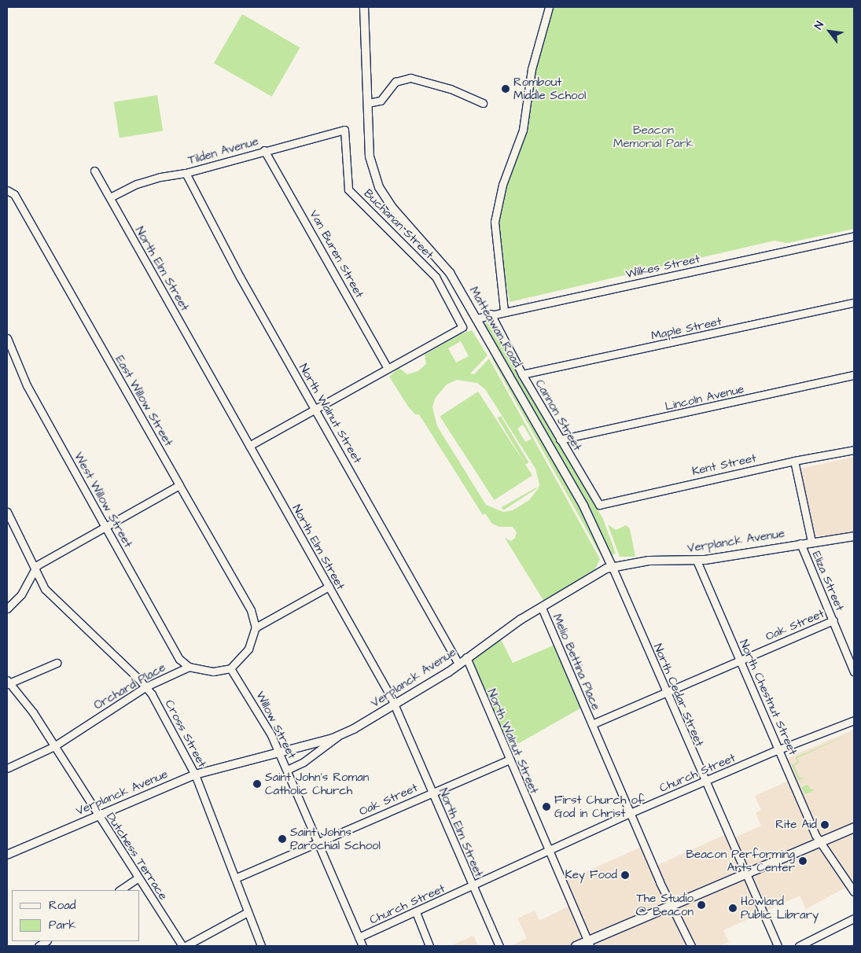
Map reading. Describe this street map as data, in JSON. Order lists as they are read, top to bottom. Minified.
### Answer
{"streets":{"street":["Tilden Avenue","Buchanan Street","Van Buren Street","Wilkes Street","North Elm Street","Matteawan Road","Maple Street","Lincoln Avenue","East Willow Street","North Walnut Street","Cannon Street","Kent Street","West Willow Street","Verplanck Avenue","Eliza Street","Oak Street","Melio Bettina Place","Orchard Place","North Cedar Street","North Chestnut Street","Willow Street","Cross Street","Church Street","Dutchess Terrace"]},"crossings":[["Tilden Avenue","Buchanan Street"],["Tilden Avenue","Van Buren Street"],["Tilden Avenue","North Elm Street"],["Tilden Avenue","North Walnut Street"],["Buchanan Street","Van Buren Street"],["Wilkes Street","Matteawan Road"],["Wilkes Street","Cannon Street"],["North Elm Street","Verplanck Avenue"],["North Elm Street","Oak Street"],["North Elm Street","Church Street"],["Matteawan Road","Verplanck Avenue"],["Matteawan Road","North Cedar Street"],["Maple Street","Cannon Street"],["Lincoln Avenue","Cannon Street"],["North Walnut Street","Verplanck Avenue"],["North Walnut Street","Oak Street"],["North Walnut Street","Church Street"],["Cannon Street","Kent Street"],["Kent Street","Eliza Street"],["West Willow Street","Orchard Place"],["Verplanck Avenue","Eliza Street"],["Verplanck Avenue","Melio Bettina Place"],["Verplanck Avenue","North Cedar Street"],["Verplanck Avenue","North Chestnut Street"],["Verplanck Avenue","Willow Street"],["Verplanck Avenue","Cross Street"],["Verplanck Avenue","Dutchess Terrace"],["Eliza Street","Oak Street"],["Oak Street","Melio Bettina Place"],["Oak Street","North Cedar Street"],["Oak Street","North Chestnut Street"],["Oak Street","Willow Street"],["Oak Street","Cross Street"],["Melio Bettina Place","Church Street"],["Orchard Place","Cross Street"],["Orchard Place","Dutchess Terrace"],["North Cedar Street","Church Street"],["North Chestnut Street","Church Street"],["Willow Street","Church Street"]],"parks":["Beacon Memorial Park"],"places":["Rombout Middle School","Saint John's Roman Catholic Church","First Church of God in Christ","Rite Aid","Saint Johns Parochial School","Beacon Performing Arts Center","Key Food","The Studio @ Beacon","Howland Public Library"],"legend":["Road","Park"],"north":"top left"}
